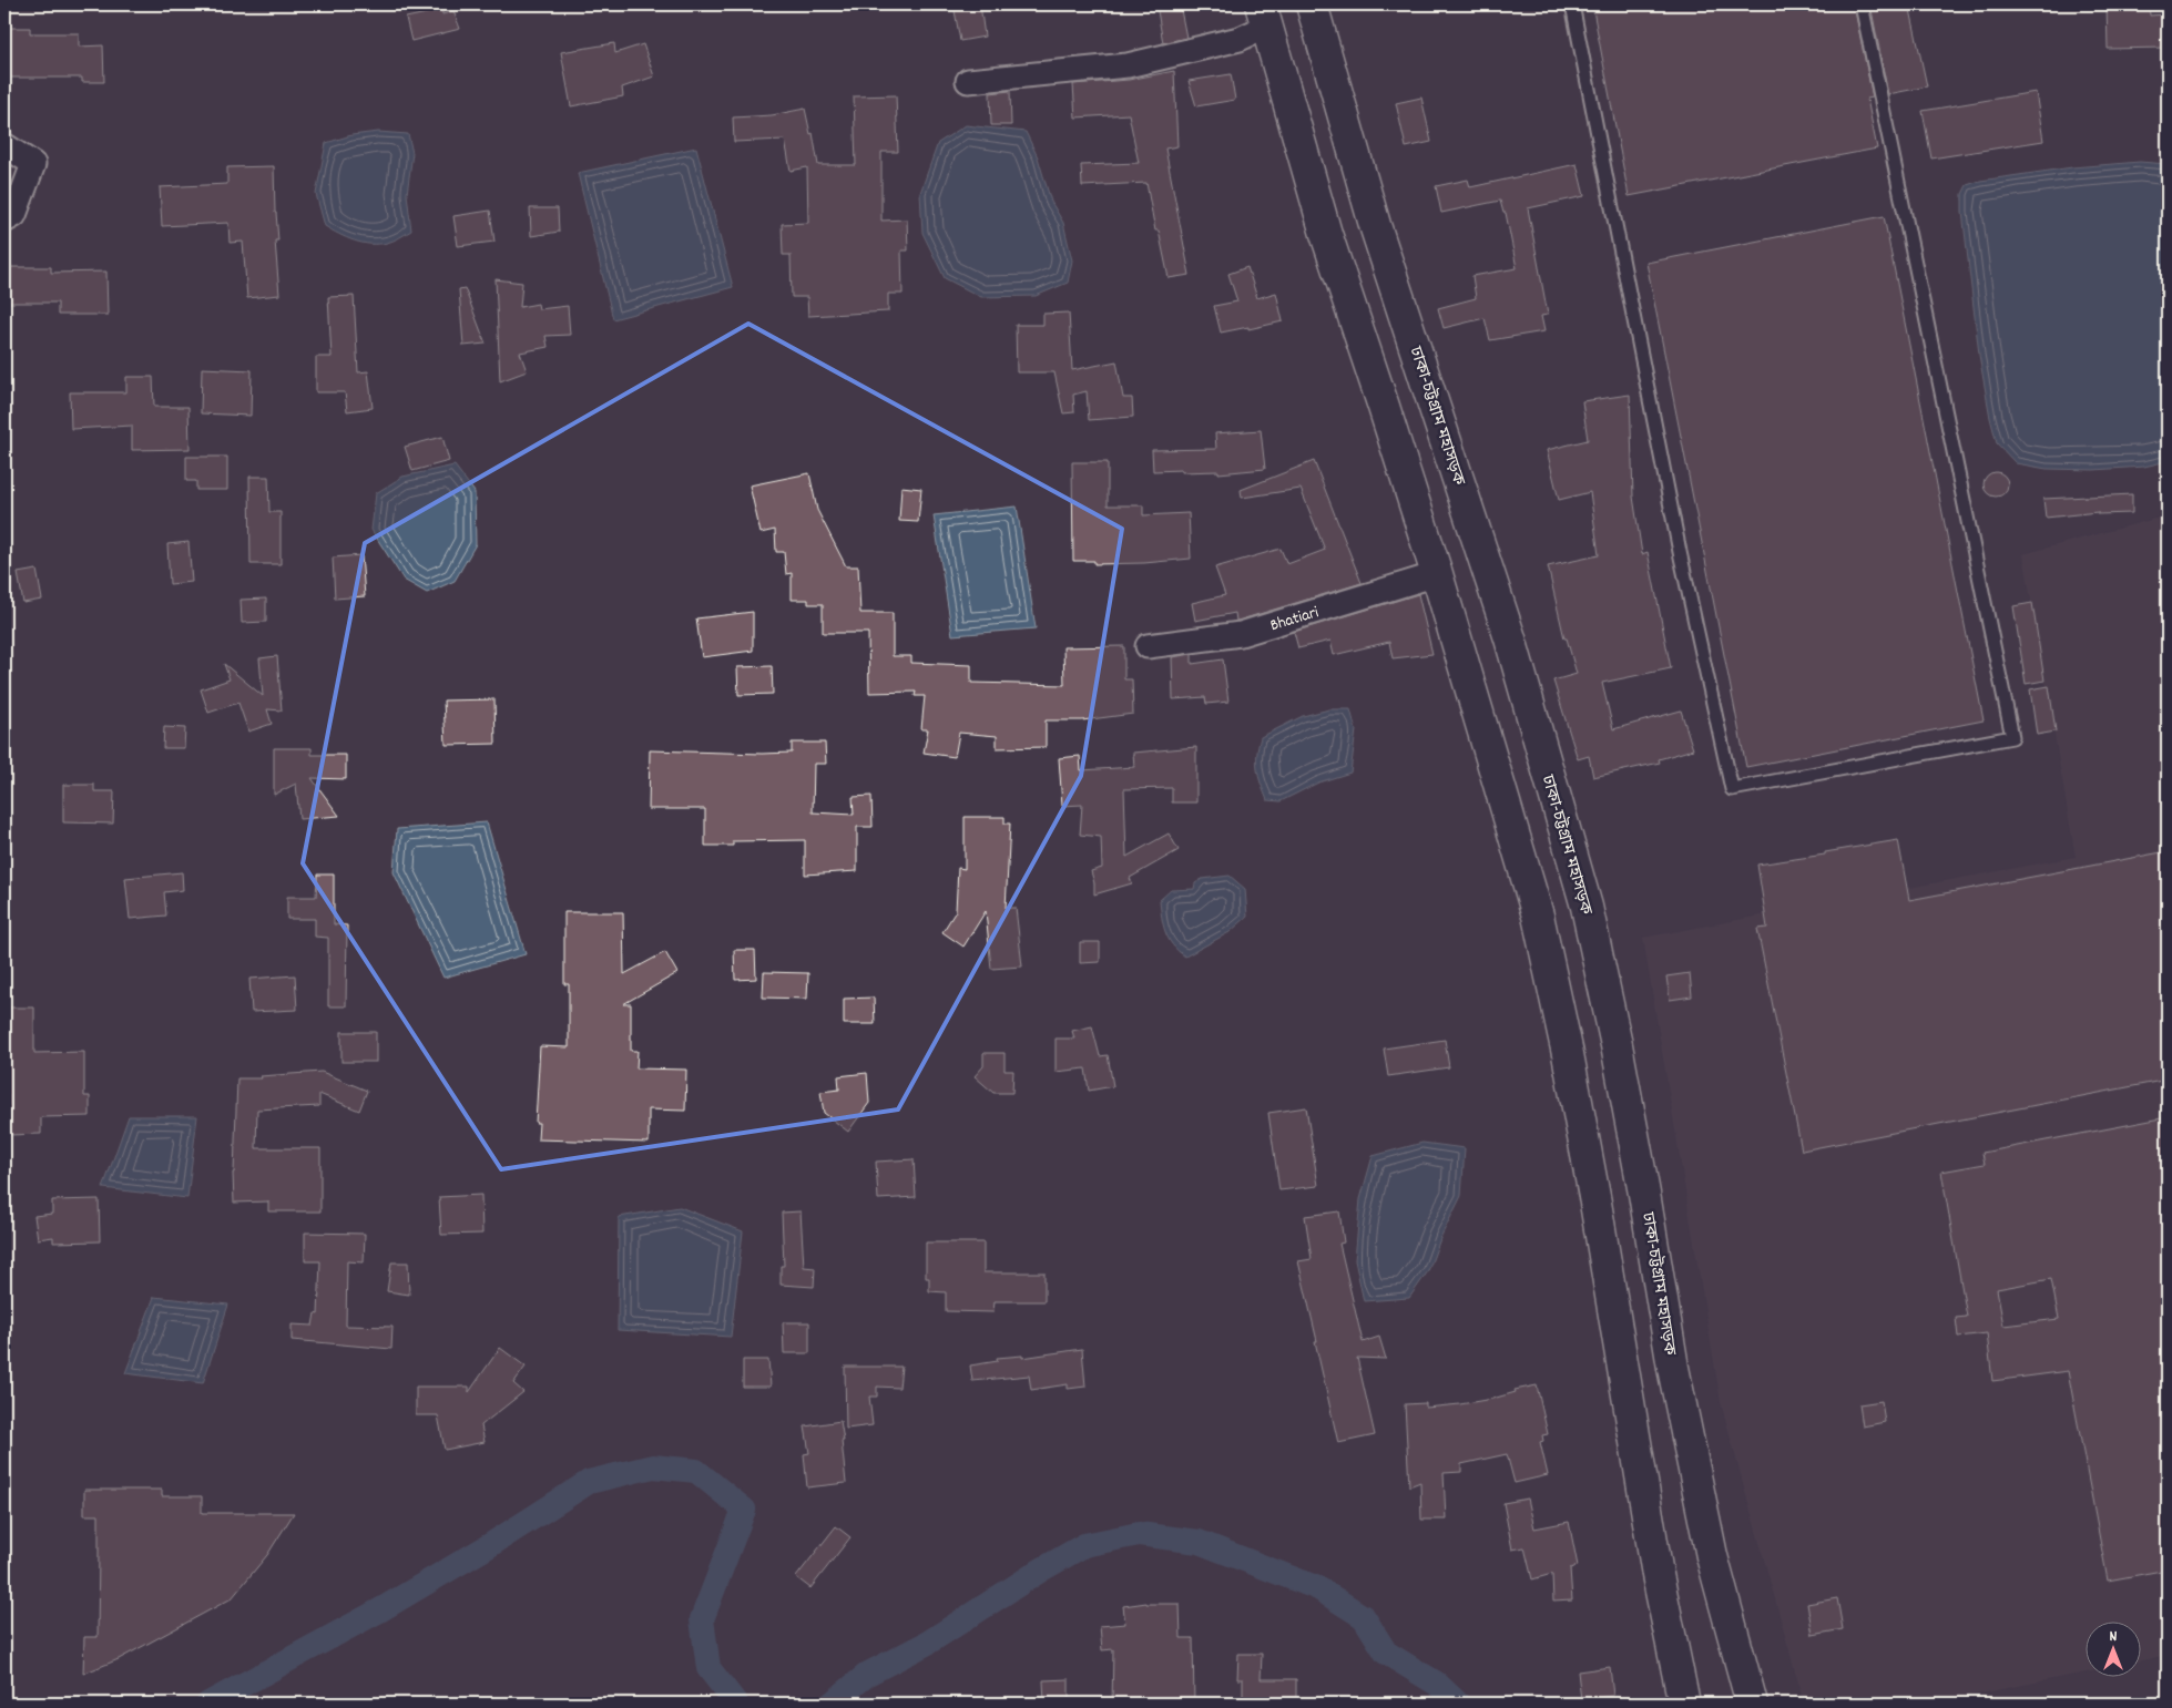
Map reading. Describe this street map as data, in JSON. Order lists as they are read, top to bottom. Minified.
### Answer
{"streets":{"highway":["ঢাকা-চট্টগ্রাম মহাসড়ক"],"street":["Bhatiari"]},"north":"top"}
